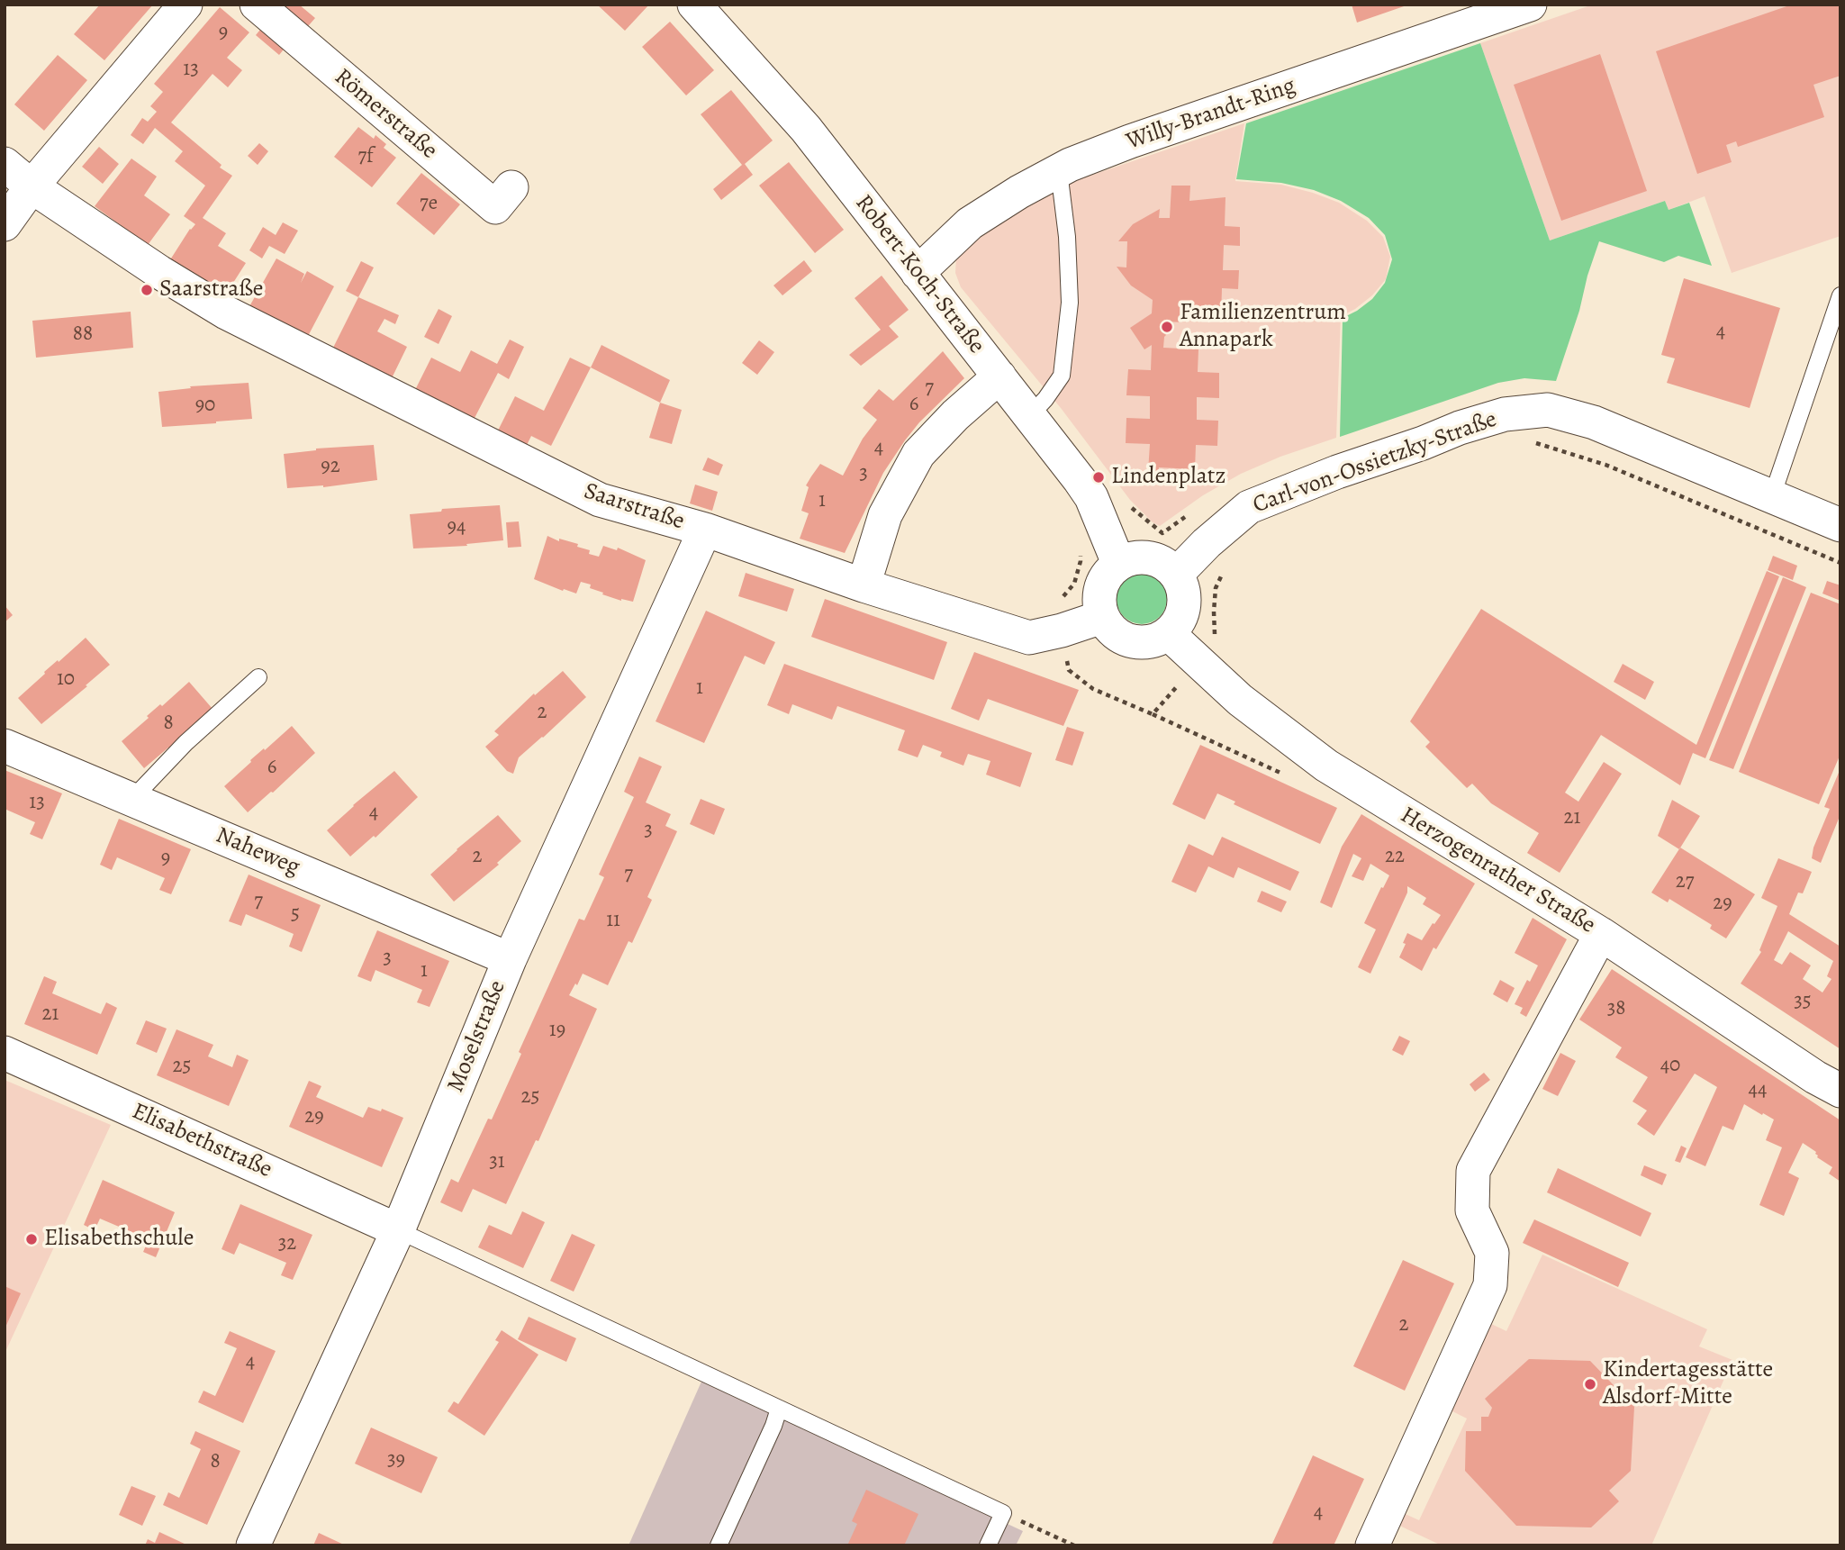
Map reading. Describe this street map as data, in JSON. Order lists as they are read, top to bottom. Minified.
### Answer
{"streets":{"street":["Römerstraße","Willy-Brandt-Ring","Robert-Koch-Straße","Carl-von-Ossietzky-Straße","Saarstraße","Naheweg","Herzogenrather Straße","Moselstraße","Elisabethstraße"]},"crossings":[["Willy-Brandt-Ring","Robert-Koch-Straße"],["Robert-Koch-Straße","Carl-von-Ossietzky-Straße"],["Robert-Koch-Straße","Saarstraße"],["Robert-Koch-Straße","Herzogenrather Straße"],["Carl-von-Ossietzky-Straße","Saarstraße"],["Carl-von-Ossietzky-Straße","Herzogenrather Straße"],["Saarstraße","Herzogenrather Straße"],["Saarstraße","Moselstraße"],["Naheweg","Moselstraße"],["Moselstraße","Elisabethstraße"]],"places":["Saarstraße","Familienzentrum Annapark","Lindenplatz","Elisabethschule","Kindertagesstätte Alsdorf-Mitte"],"house_numbers":["9","13","7f","7e","4","88","7","6","90","4","92","3","1","94","10","1","2","8","6","13","4","21","3","2","22","9","7","27","7","29","5","11","3","1","35","38","21","19","40","25","44","25","29","31","32","2","4","39","8","4"]}
